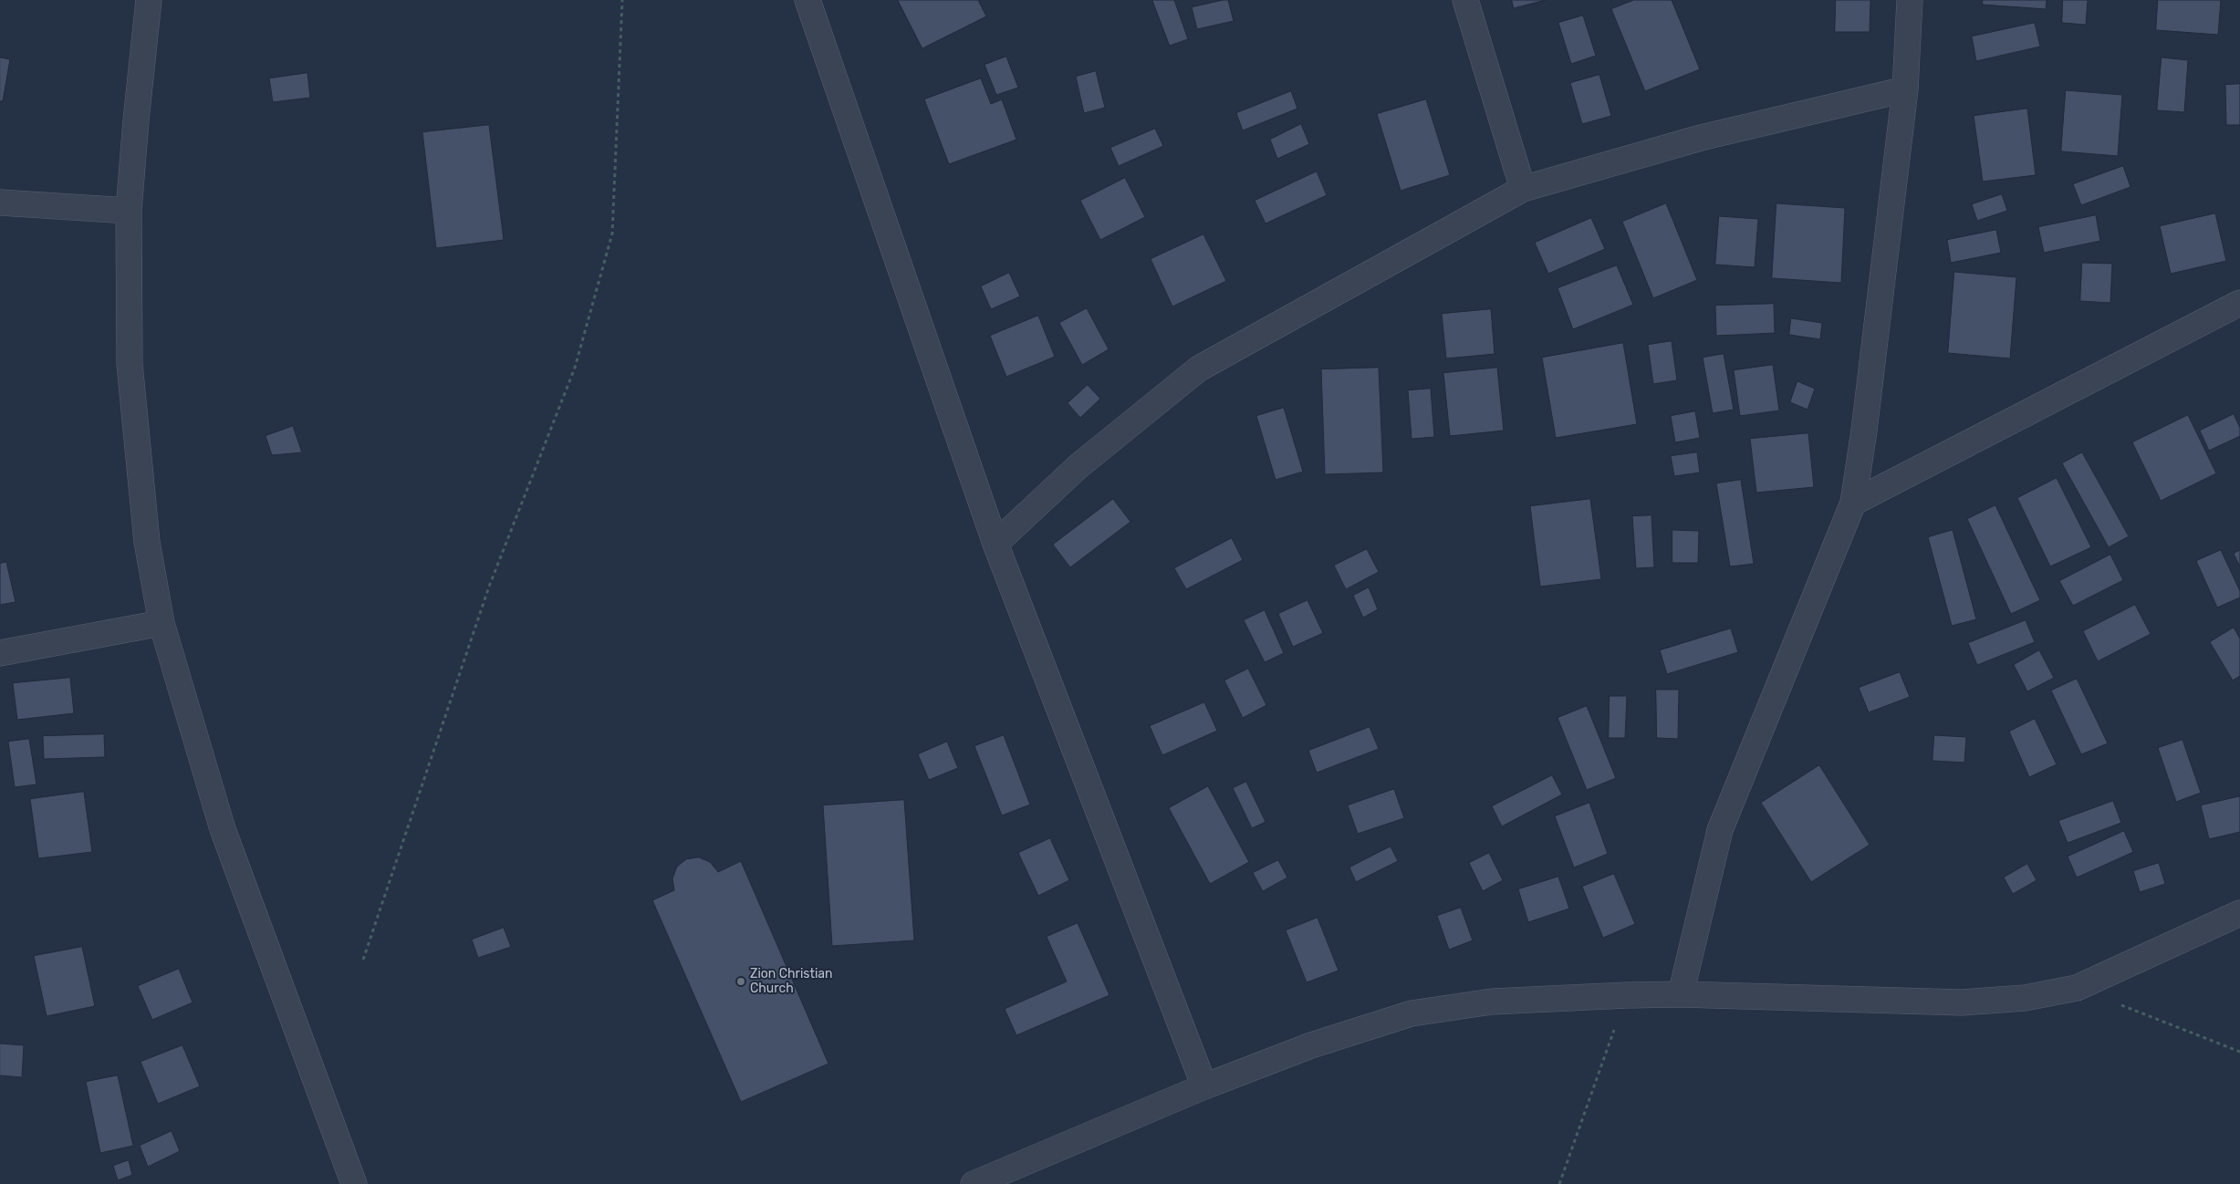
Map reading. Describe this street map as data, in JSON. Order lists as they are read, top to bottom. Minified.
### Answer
{"places":["Zion Christian Church"]}
